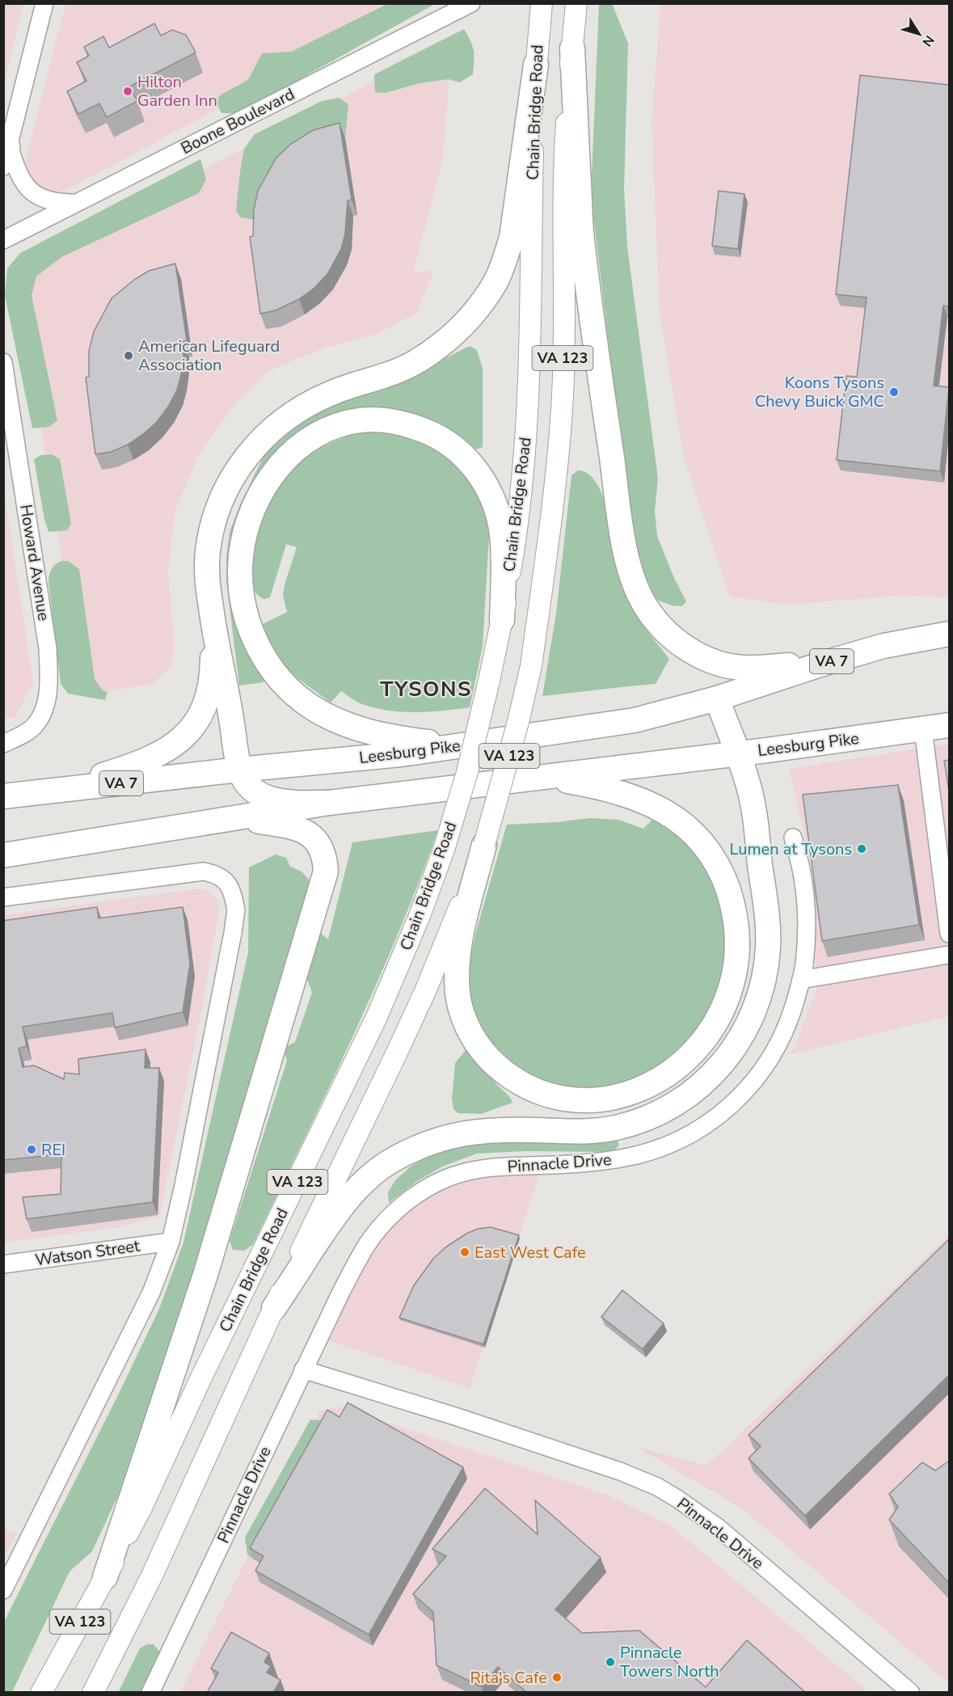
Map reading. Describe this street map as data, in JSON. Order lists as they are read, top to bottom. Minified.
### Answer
{"streets":{"highway":["VA 7","Leesburg Pike"],"main road":["Chain Bridge Road","VA 123"],"street":["Boone Boulevard","Howard Avenue","Pinnacle Drive","Watson Street"]},"districts":["TYSONS"],"places":["Hilton Garden Inn","American Lifeguard Association","Koons Tysons Chevy Buick GMC","Lumen at Tysons","REI","East West Cafe","Pinnacle Towers North","Rita's Cafe"],"north":"bottom right"}
